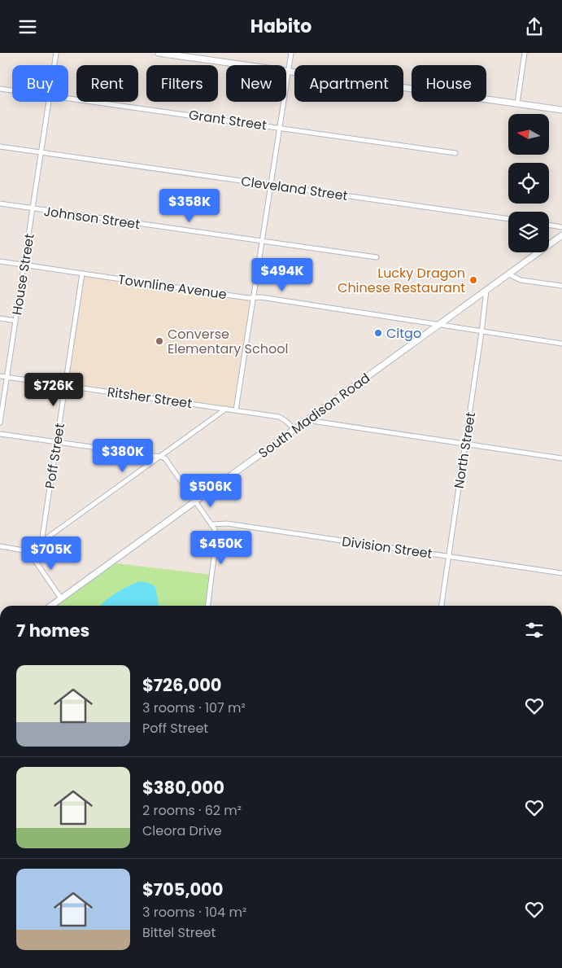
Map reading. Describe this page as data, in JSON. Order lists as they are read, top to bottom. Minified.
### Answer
{"streets":{"main road":["South Madison Road"],"street":["Grant Street","Cleveland Street","Johnson Street","House Street","Townline Avenue","Ritsher Street","North Street","Poff Street","Division Street"]},"crossings":[["Cleveland Street","House Street"],["Johnson Street","House Street"],["House Street","Townline Avenue"],["House Street","Ritsher Street"],["Townline Avenue","South Madison Road"],["Townline Avenue","North Street"],["Townline Avenue","Poff Street"],["Ritsher Street","South Madison Road"],["Ritsher Street","Poff Street"],["South Madison Road","North Street"],["North Street","Division Street"]],"places":["Lucky Dragon Chinese Restaurant","Citgo","Converse Elementary School"],"north":"left","page":{"header":"Habito","chip":["Buy","Rent","Filters","New","Apartment","House"],"price":["$358K","$494K","$726K","$380K","$506K","$450K","$705K"],"heading":"7 homes","list":[{"name":"$726,000","note":"3 rooms · 107 m² · Poff Street"},{"name":"$380,000","note":"2 rooms · 62 m² · Cleora Drive"},{"name":"$705,000","note":"3 rooms · 104 m² · Bittel Street"}]}}
